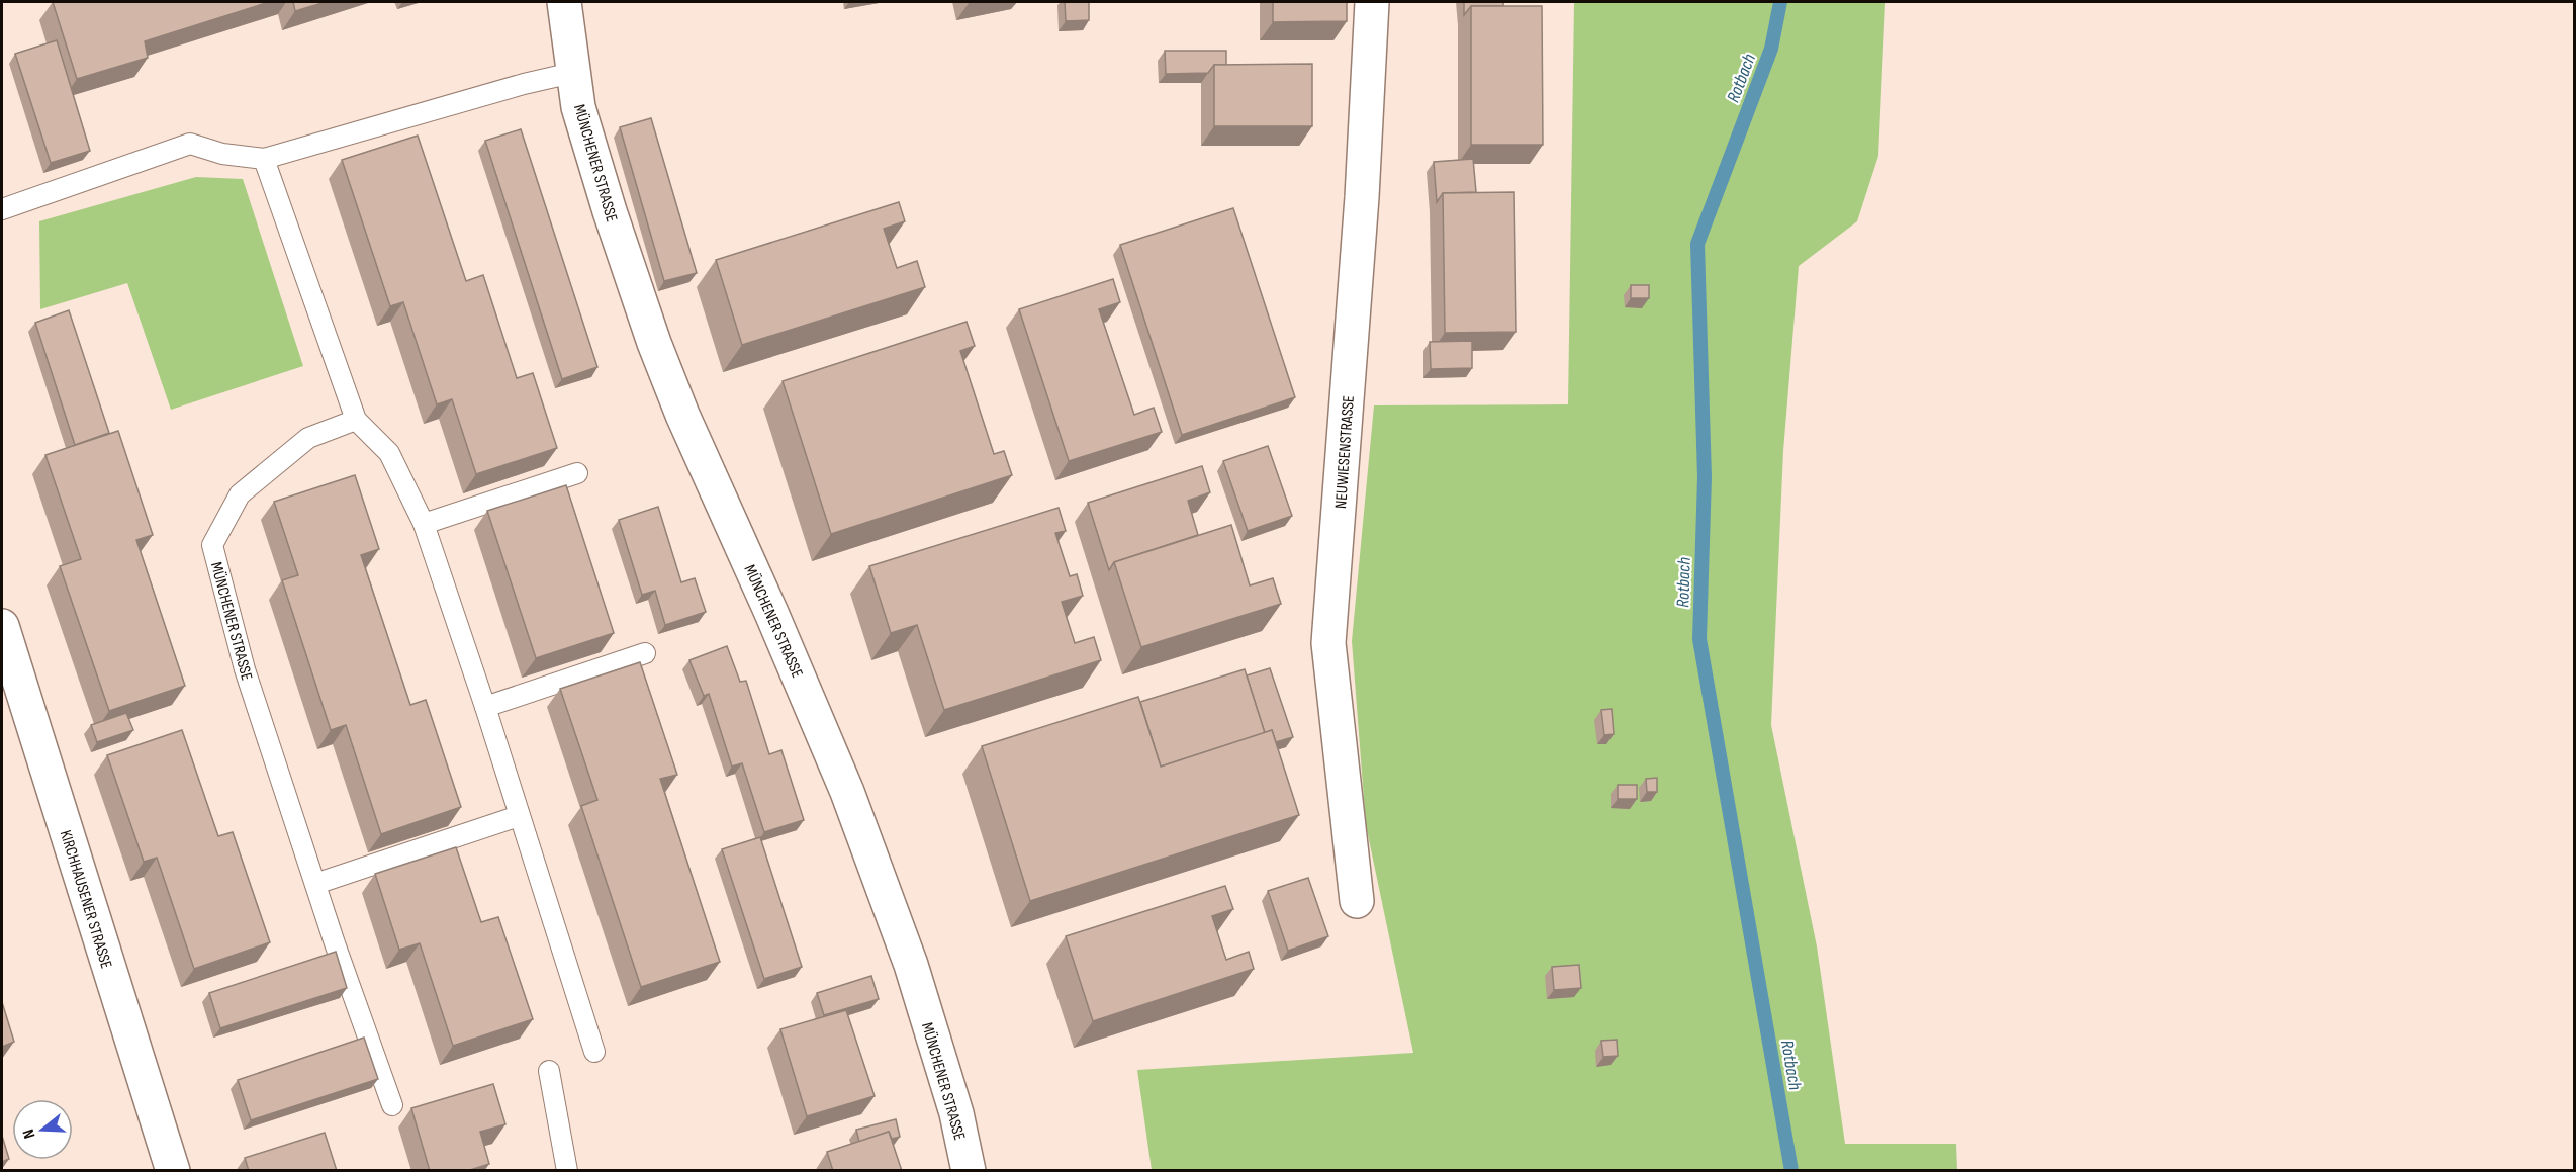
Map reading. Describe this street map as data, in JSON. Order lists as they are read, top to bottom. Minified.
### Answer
{"streets":{"street":["MÜNCHENER STRASSE","NEUWIESENSTRASSE","KIRCHHAUSENER STRASSE"]},"water":["Rotbach"],"north":"left"}
